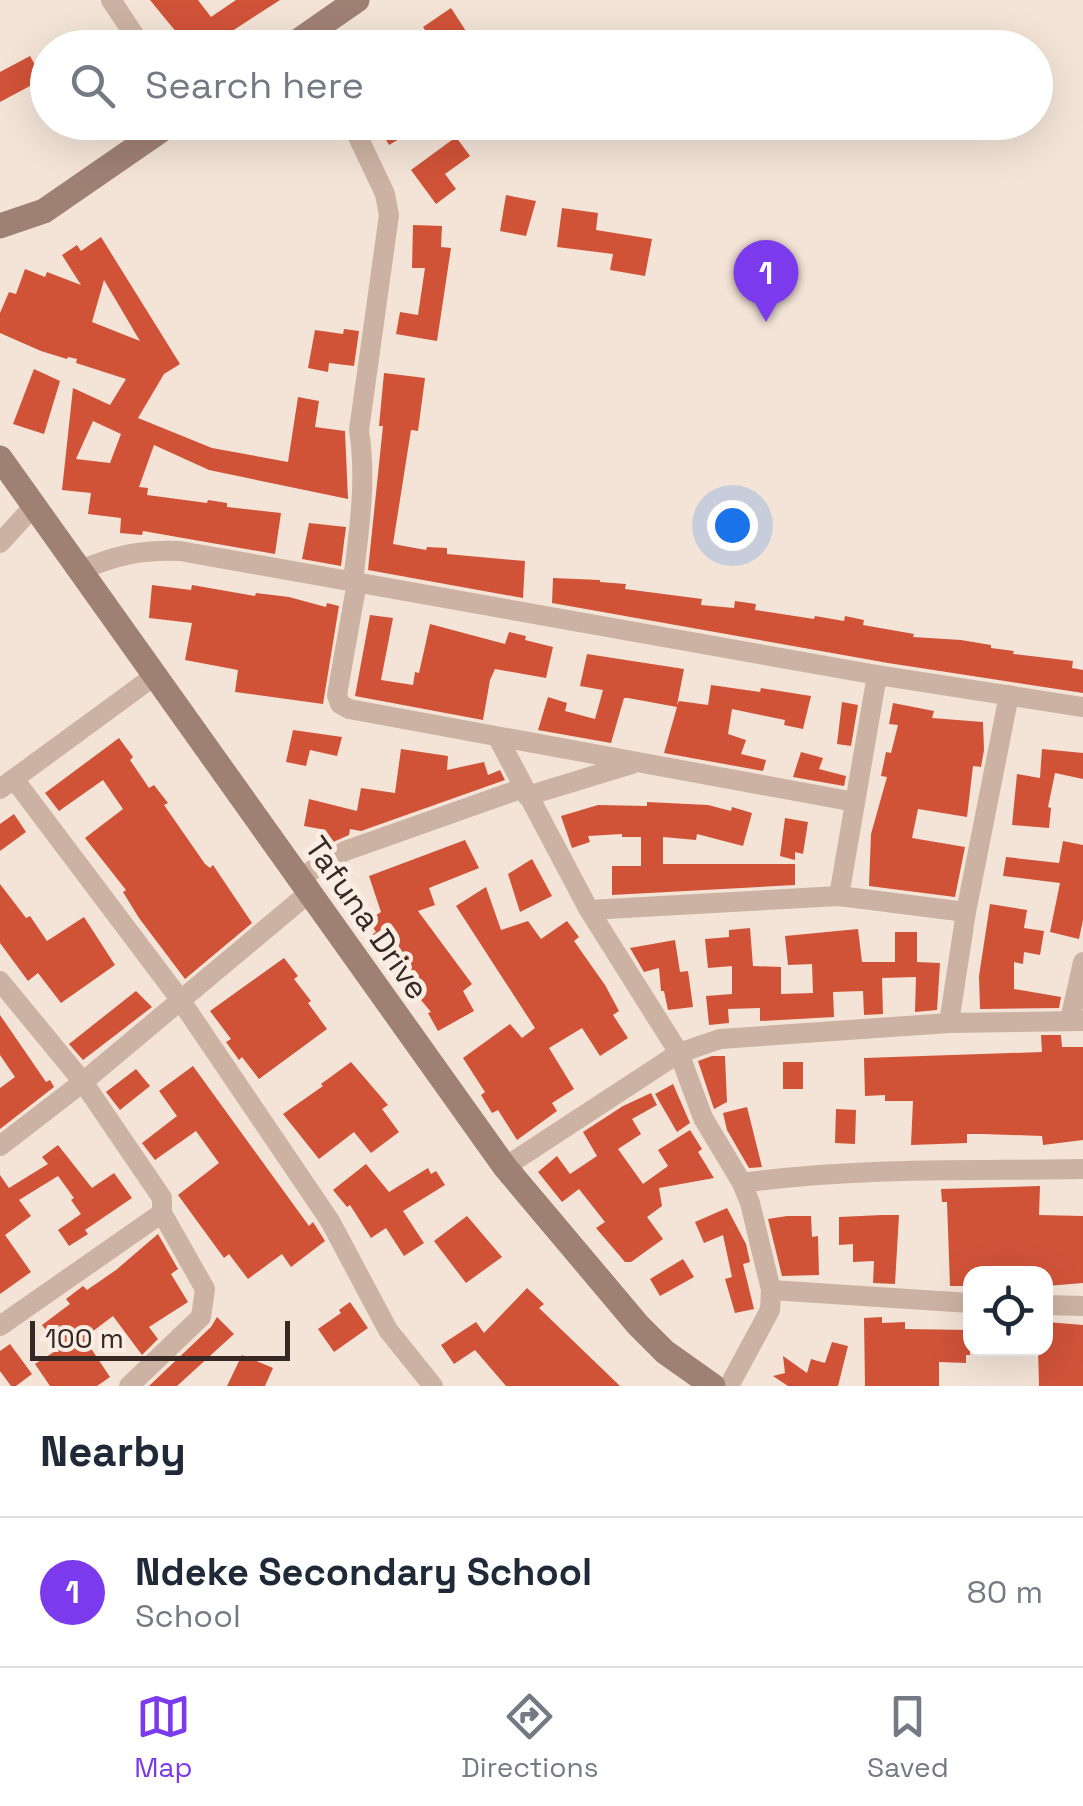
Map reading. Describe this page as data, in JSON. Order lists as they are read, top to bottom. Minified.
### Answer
{"streets":{"main road":["Tafuna Drive"]},"scale_bar":"100 m","page":{"search":"Search here","pins":"1","scale":"100 m","heading":"Nearby","list":[{"mark":"1","name":"Ndeke Secondary School","note":"School","value":"80 m"}],"nav":["Map","Directions","Saved"]}}
